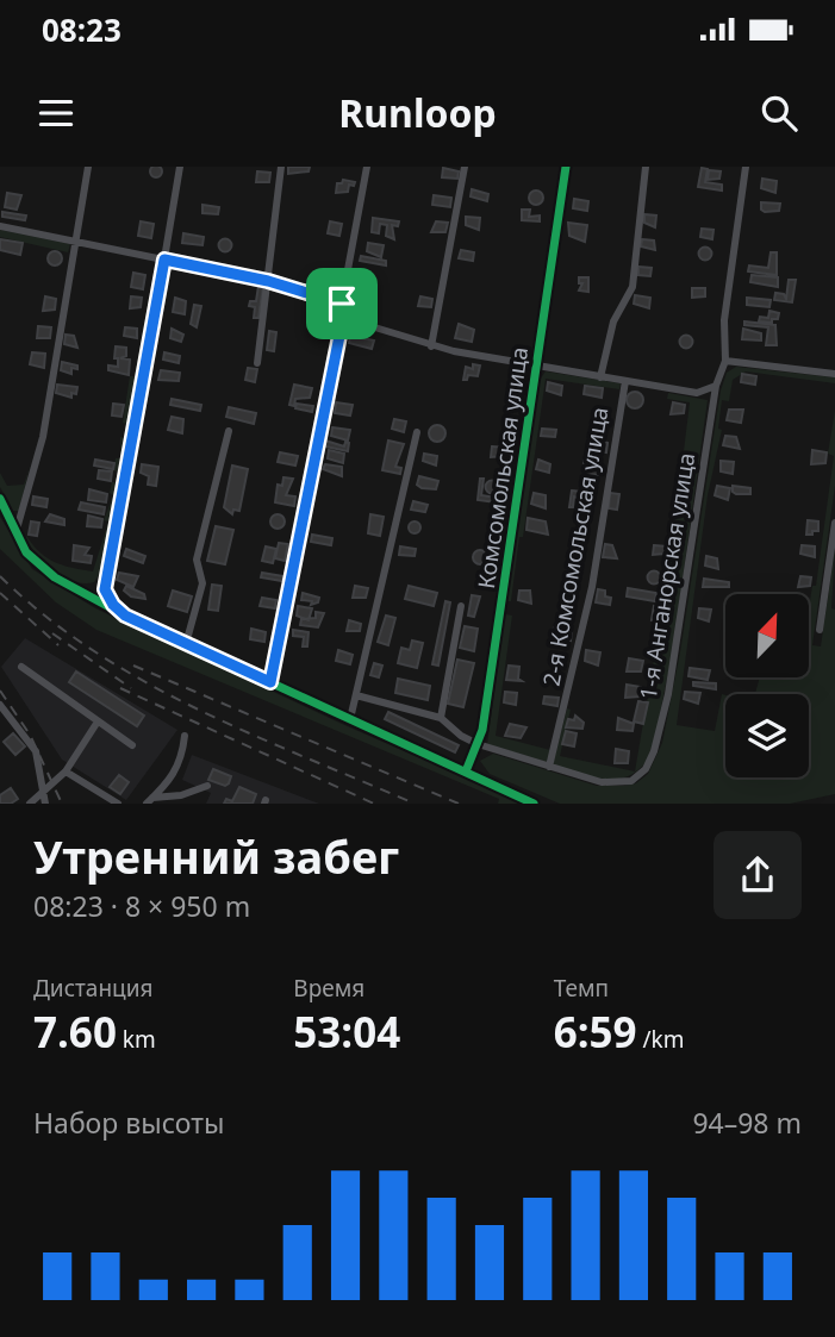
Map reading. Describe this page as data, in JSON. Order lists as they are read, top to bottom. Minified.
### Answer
{"streets":{"street":["Комсомольская улица","2-я Комсомольская улица","1-я Анганорская улица"]},"crossings":[["2-я Комсомольская улица","1-я Анганорская улица"]],"north":"top right","page":{"status":"08:23","header":"Runloop","heading":["Утренний забег","08:23 · 8 × 950 m"],"stats":[["Дистанция","7.60 km"],["Время","53:04"],["Темп","6:59 /km"]],"chart":["Набор высоты","94–98 m"]}}
